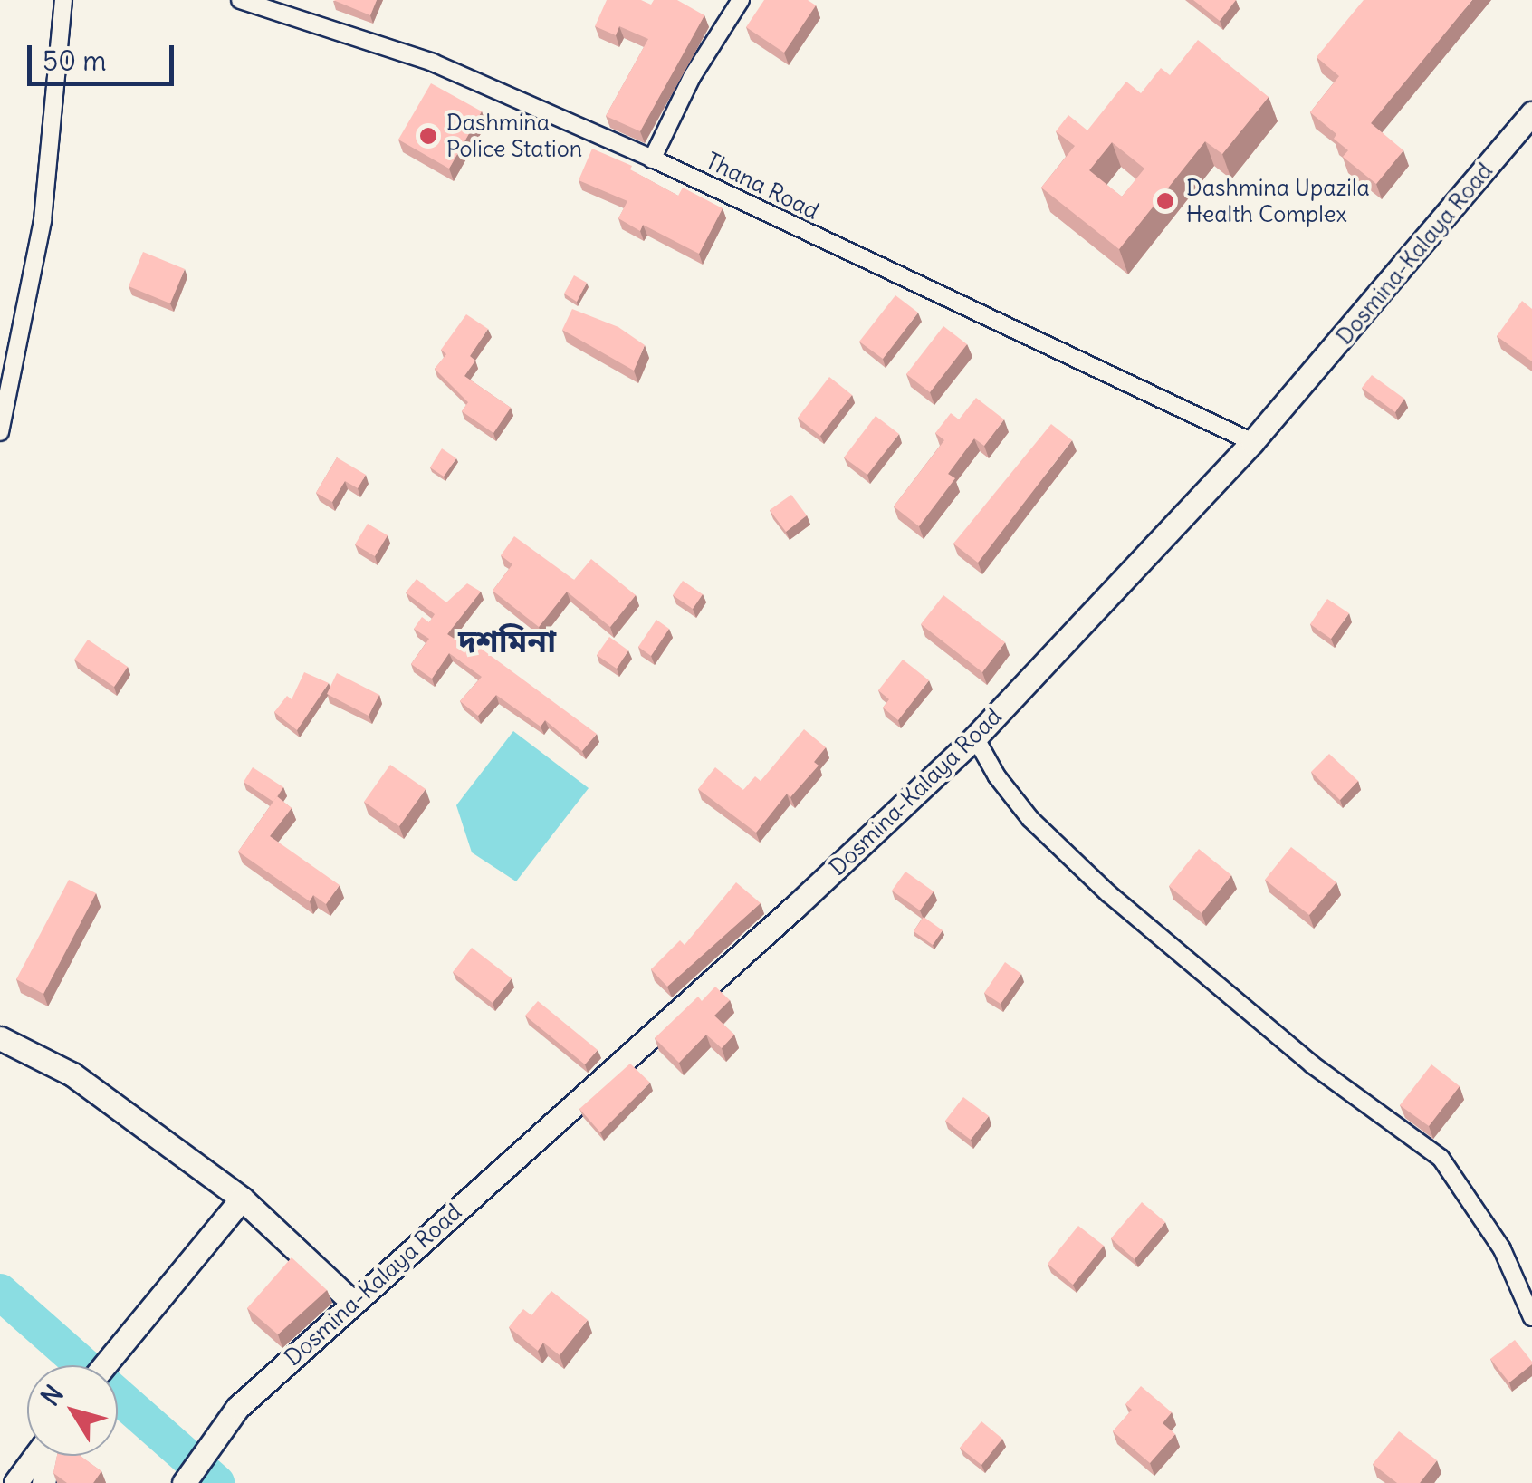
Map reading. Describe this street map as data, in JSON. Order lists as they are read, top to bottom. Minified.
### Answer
{"streets":{"street":["Thana Road","Dosmina-Kalaya Road"]},"crossings":[["Thana Road","Dosmina-Kalaya Road"]],"districts":["দশমিনা"],"places":["Dashmina Police Station","Dashmina Upazila Health Complex"],"scale_bar":"50 m","north":"top left"}
